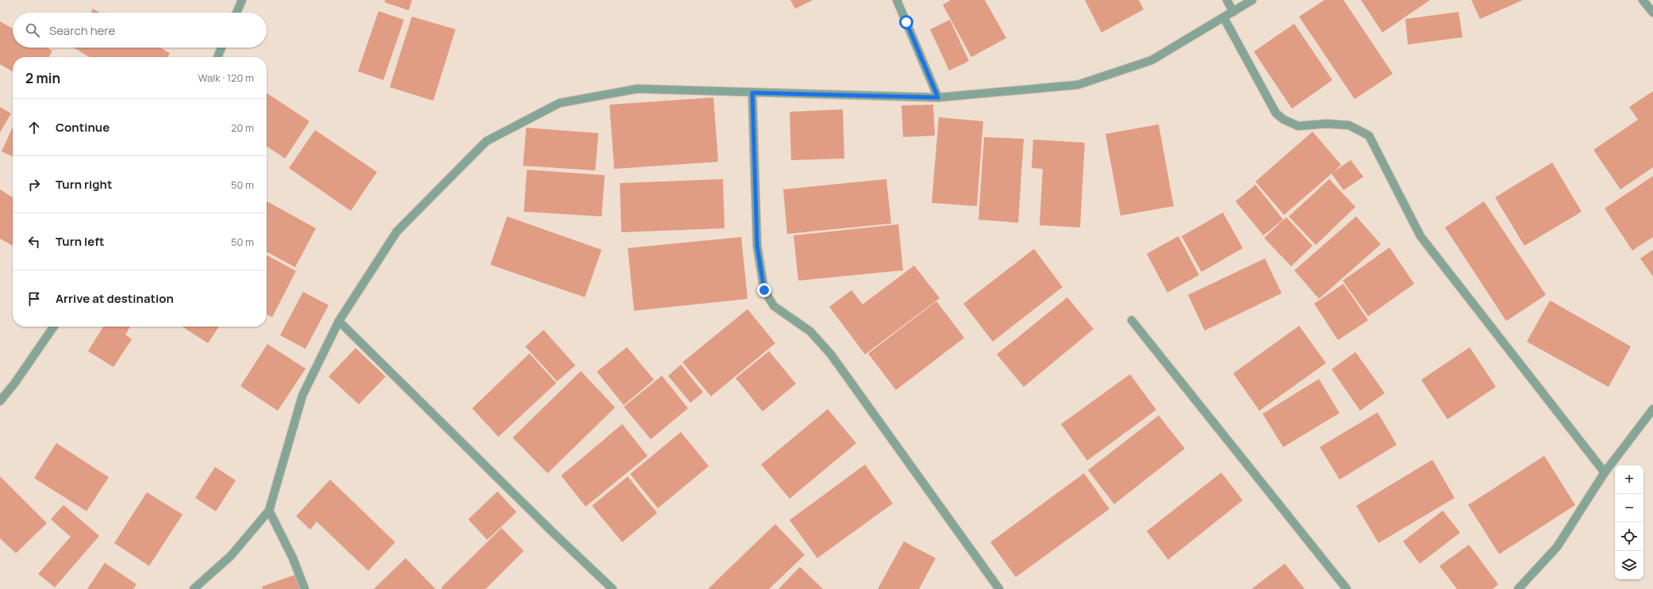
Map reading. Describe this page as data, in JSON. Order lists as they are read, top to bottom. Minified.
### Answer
{"page":{"search":"Search here","heading":["2 min","Walk · 120 m"],"list":[["Continue","20 m"],["Turn right","50 m"],["Turn left","50 m"],"Arrive at destination"],"map_buttons":["+","−"]}}
